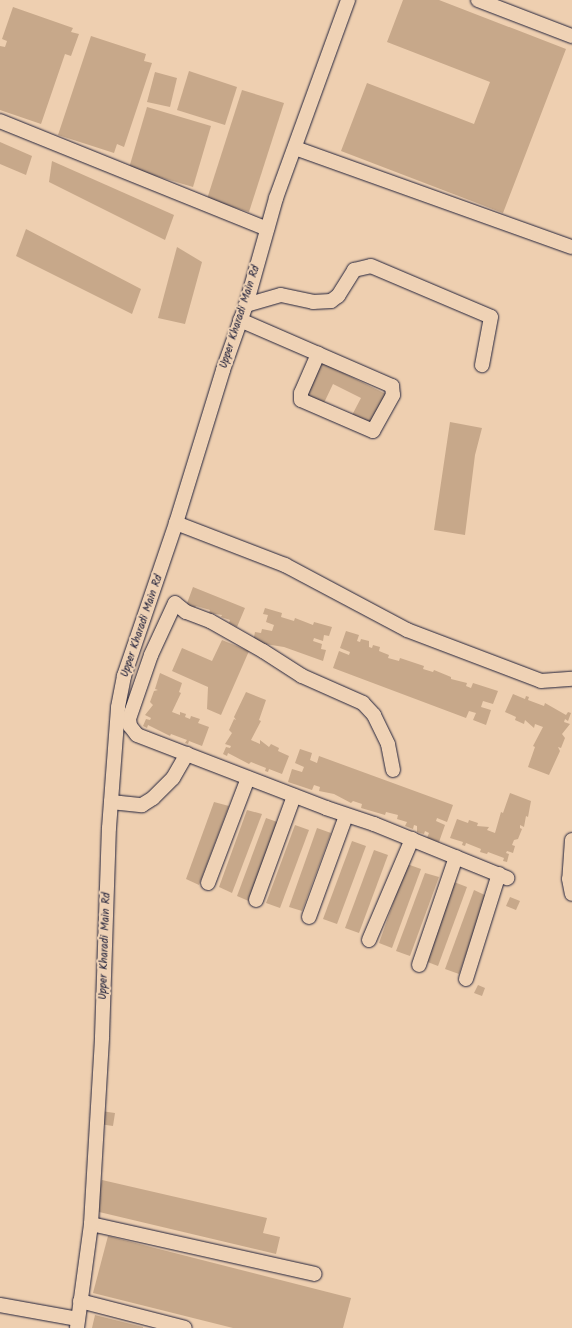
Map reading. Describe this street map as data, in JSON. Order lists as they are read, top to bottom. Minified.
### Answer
{"streets":{"street":["Upper Kharadi Main Rd"]}}
